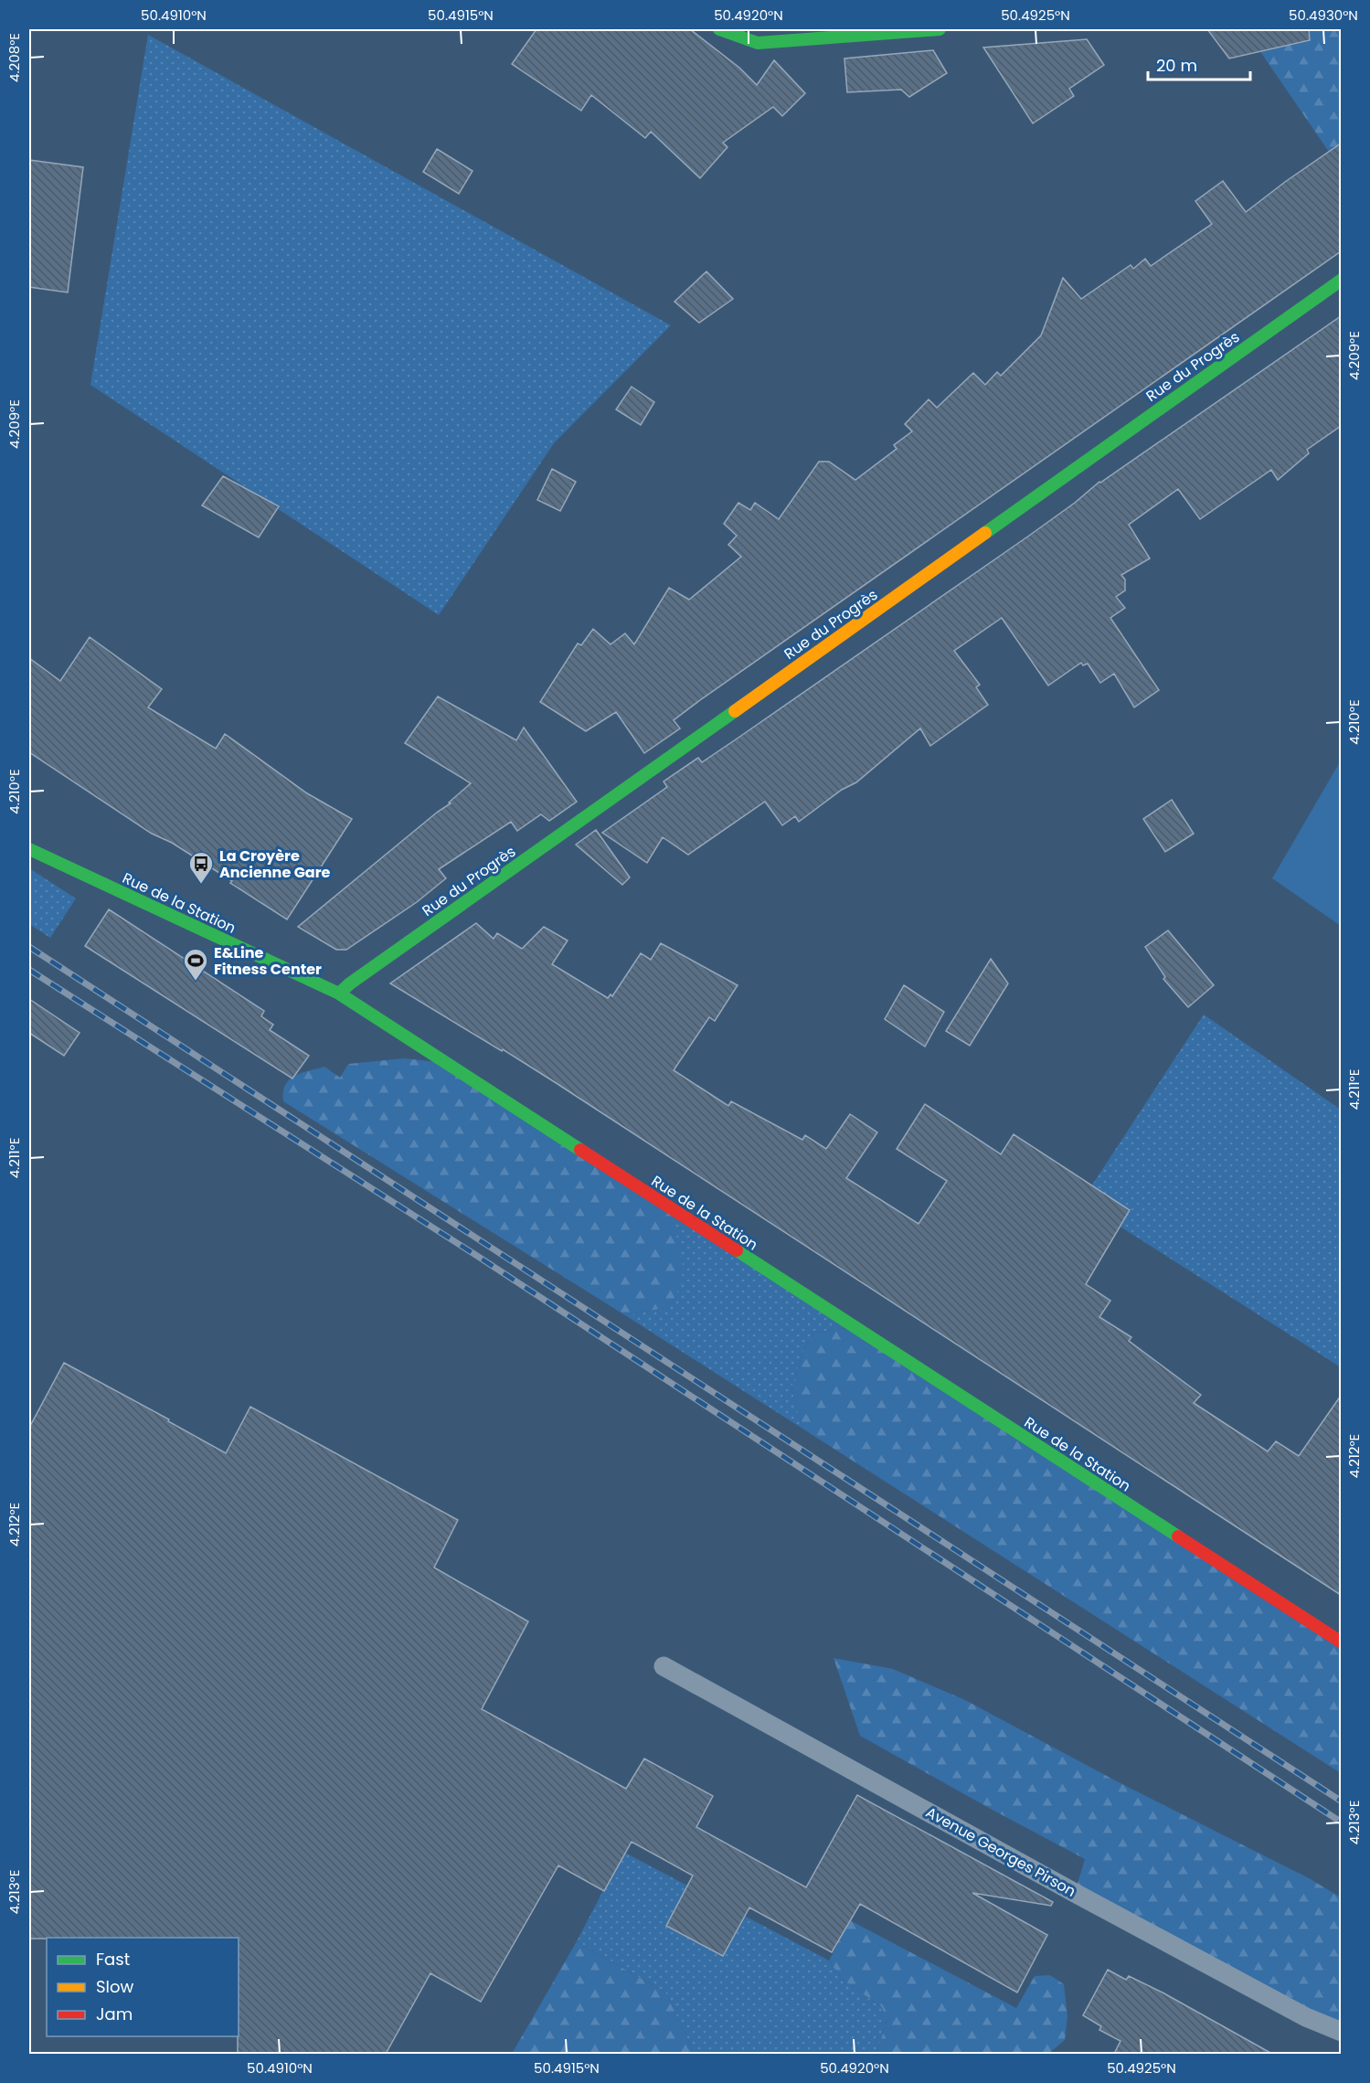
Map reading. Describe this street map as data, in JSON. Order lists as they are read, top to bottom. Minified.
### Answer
{"streets":{"street":["Rue du Progrès","Rue de la Station"],"lane":["Avenue Georges Pirson"]},"crossings":[["Rue du Progrès","Rue de la Station"]],"places":{"bus stop":["La Croyère Ancienne Gare"],"sports":["E&Line Fitness Center"]},"legend":["Fast","Slow","Jam"],"scale_bar":"20 m","coordinates":["50.4910°N","50.4915°N","50.4920°N","50.4925°N","50.4930°N","4.208°E","4.209°E","4.210°E","4.211°E","4.212°E","4.213°E"]}
